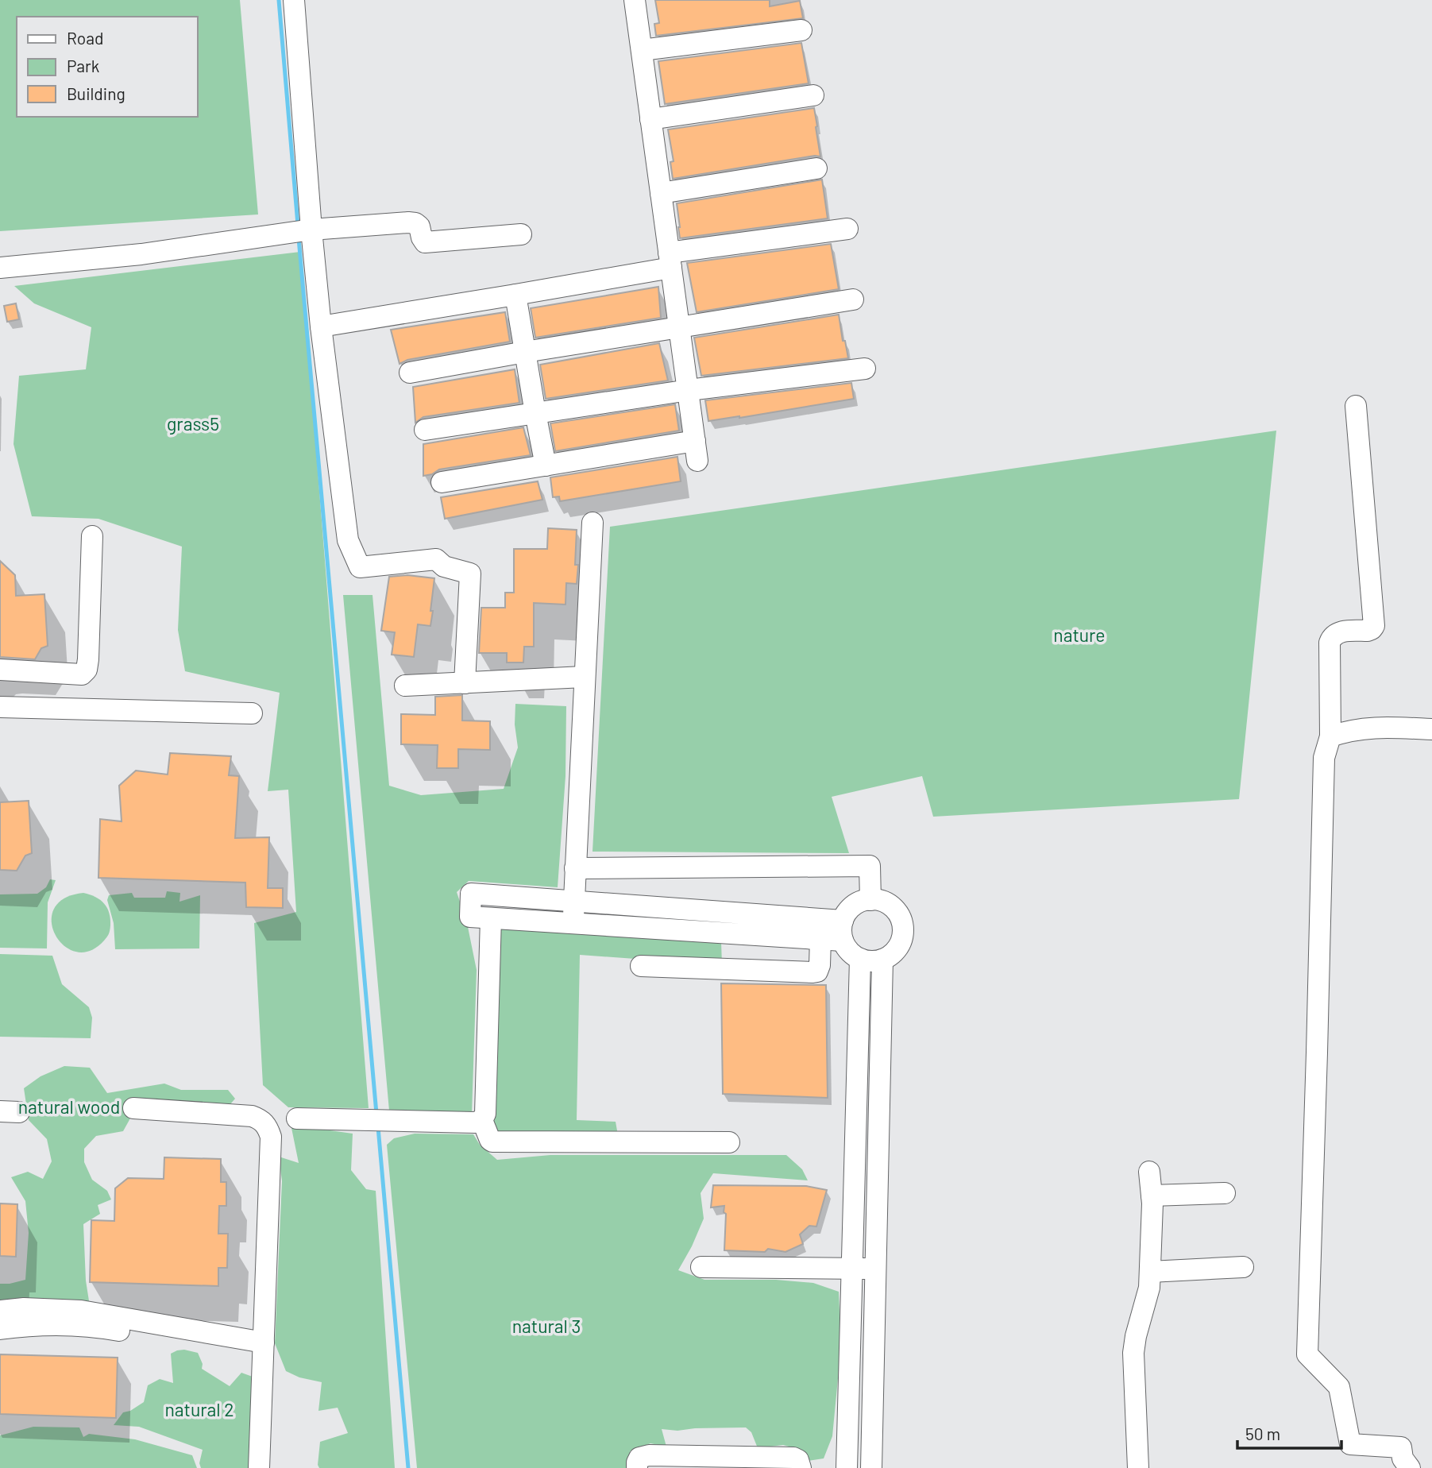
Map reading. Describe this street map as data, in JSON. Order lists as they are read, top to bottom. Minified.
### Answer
{"parks":["grass5","nature","natural wood","natural 3","natural 2"],"legend":["Road","Park","Building"],"scale_bar":"50 m"}
